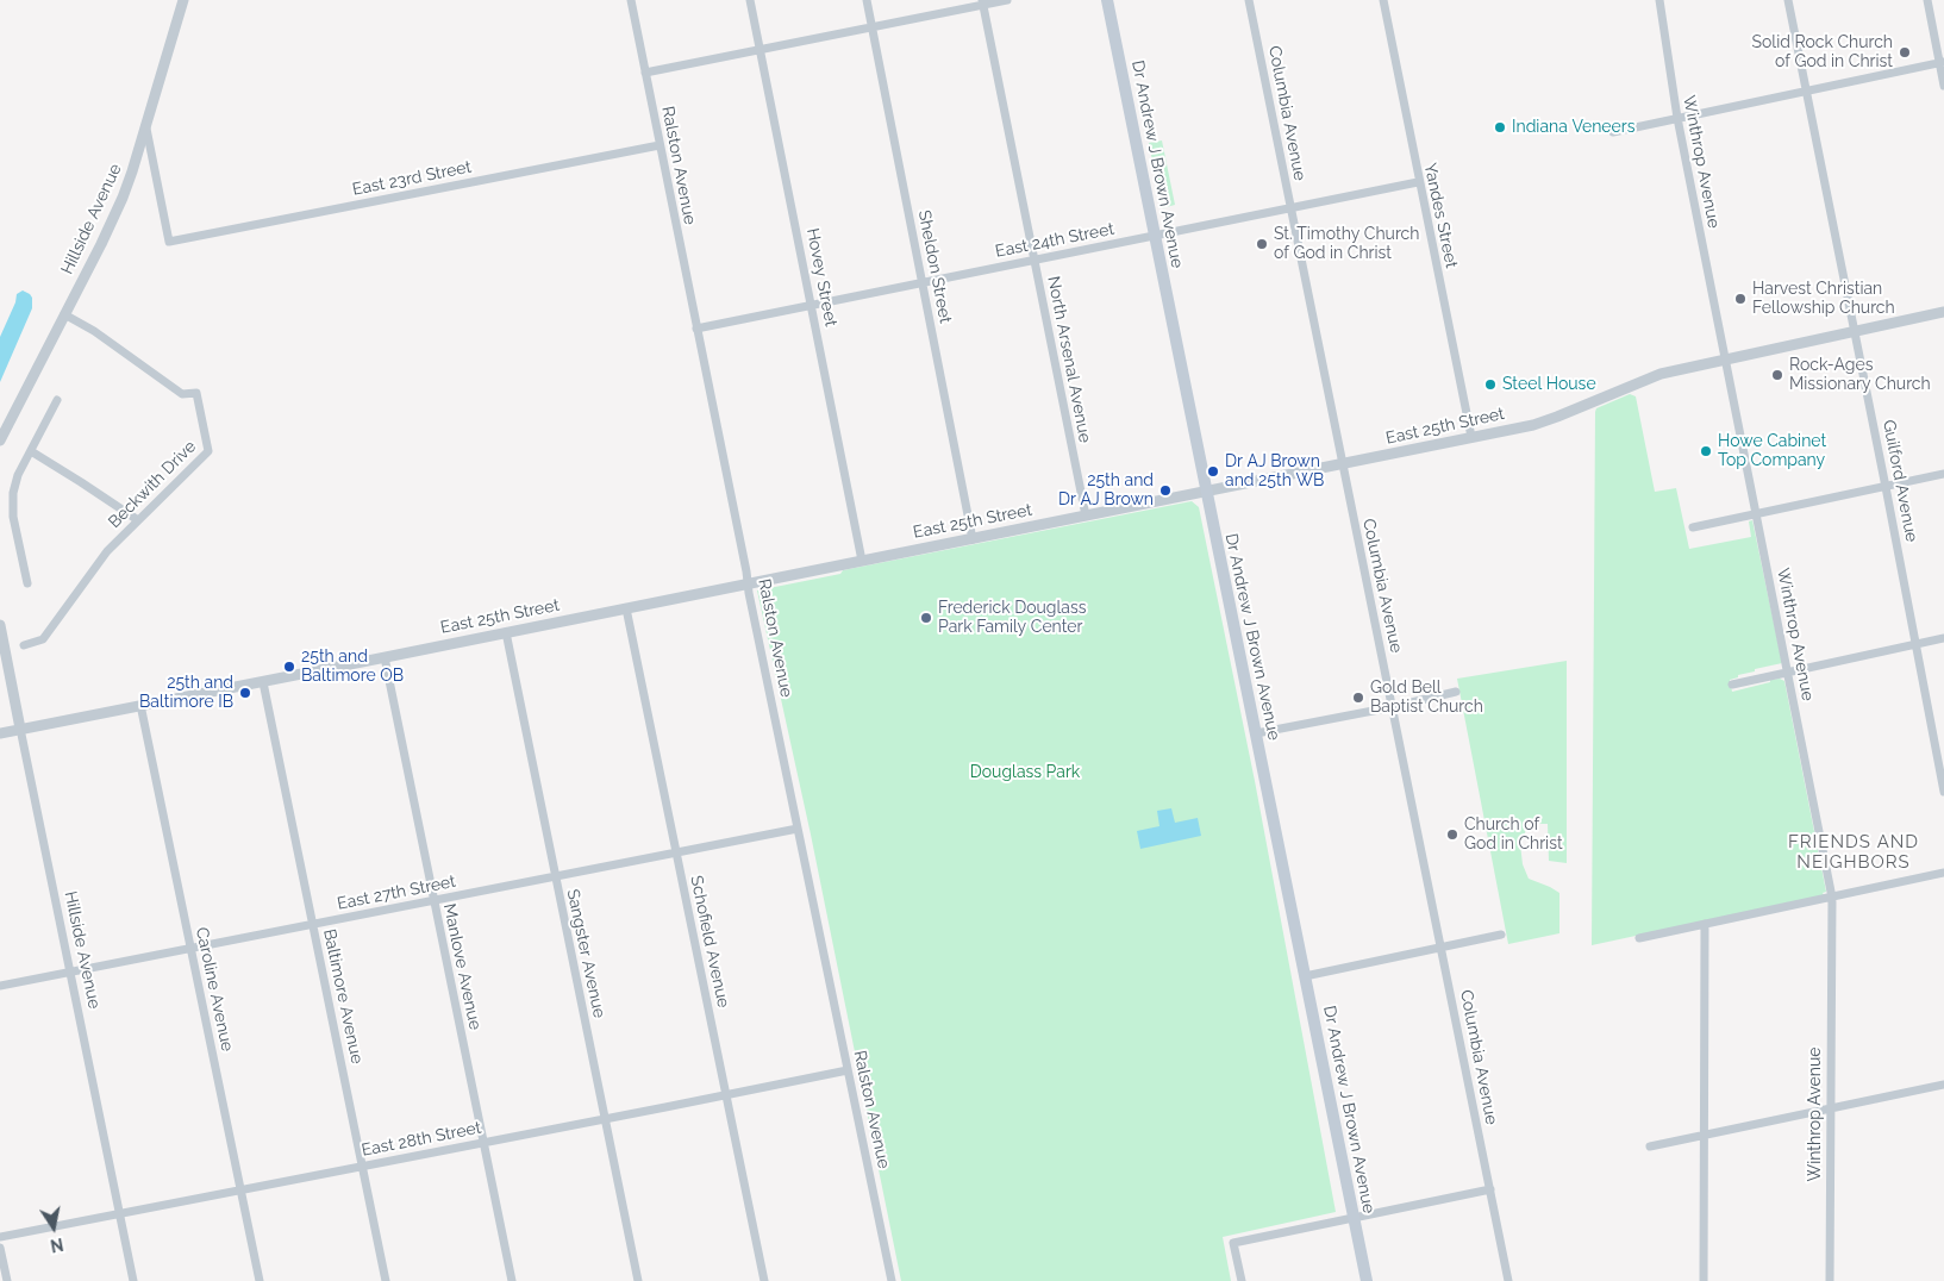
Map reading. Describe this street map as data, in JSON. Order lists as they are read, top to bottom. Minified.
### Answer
{"streets":{"main road":["Dr Andrew J Brown Avenue"],"street":["Columbia Avenue","Winthrop Avenue","Ralston Avenue","East 23rd Street","Yandes Street","Hillside Avenue","East 24th Street","Sheldon Street","Hovey Street","North Arsenal Avenue","East 25th Street","Guilford Avenue","Beckwith Drive","East 27th Street","Schofield Avenue","Sangster Avenue","Manlove Avenue","Caroline Avenue","Baltimore Avenue","East 28th Street"]},"crossings":[["Columbia Avenue","East 24th Street"],["Columbia Avenue","East 25th Street"],["Winthrop Avenue","East 25th Street"],["Dr Andrew J Brown Avenue","East 24th Street"],["Dr Andrew J Brown Avenue","East 25th Street"],["Ralston Avenue","East 23rd Street"],["Ralston Avenue","East 24th Street"],["Ralston Avenue","East 25th Street"],["Ralston Avenue","East 27th Street"],["Ralston Avenue","East 28th Street"],["East 23rd Street","Hillside Avenue"],["Yandes Street","East 24th Street"],["Yandes Street","East 25th Street"],["Hillside Avenue","East 25th Street"],["Hillside Avenue","Beckwith Drive"],["Hillside Avenue","East 27th Street"],["Hillside Avenue","East 28th Street"],["East 24th Street","Sheldon Street"],["East 24th Street","Hovey Street"],["East 24th Street","North Arsenal Avenue"],["Sheldon Street","East 25th Street"],["Hovey Street","East 25th Street"],["North Arsenal Avenue","East 25th Street"],["East 25th Street","Guilford Avenue"],["East 25th Street","Schofield Avenue"],["East 25th Street","Sangster Avenue"],["East 25th Street","Manlove Avenue"],["East 25th Street","Caroline Avenue"],["East 25th Street","Baltimore Avenue"],["East 27th Street","Schofield Avenue"],["East 27th Street","Sangster Avenue"],["East 27th Street","Manlove Avenue"],["East 27th Street","Caroline Avenue"],["East 27th Street","Baltimore Avenue"],["Schofield Avenue","East 28th Street"],["Sangster Avenue","East 28th Street"],["Manlove Avenue","East 28th Street"],["Caroline Avenue","East 28th Street"],["Baltimore Avenue","East 28th Street"]],"districts":["FRIENDS AND NEIGHBORS"],"parks":["Douglass Park"],"places":["Solid Rock Church of God in Christ","Indiana Veneers","St. Timothy Church of God in Christ","Harvest Christian Fellowship Church","Rock-Ages Missionary Church","Steel House","Howe Cabinet Top Company","Dr AJ Brown and 25th WB","25th and Dr AJ Brown","Frederick Douglass Park Family Center","25th and Baltimore OB","25th and Baltimore IB","Gold Bell Baptist Church","Church of God in Christ"],"north":"bottom"}
